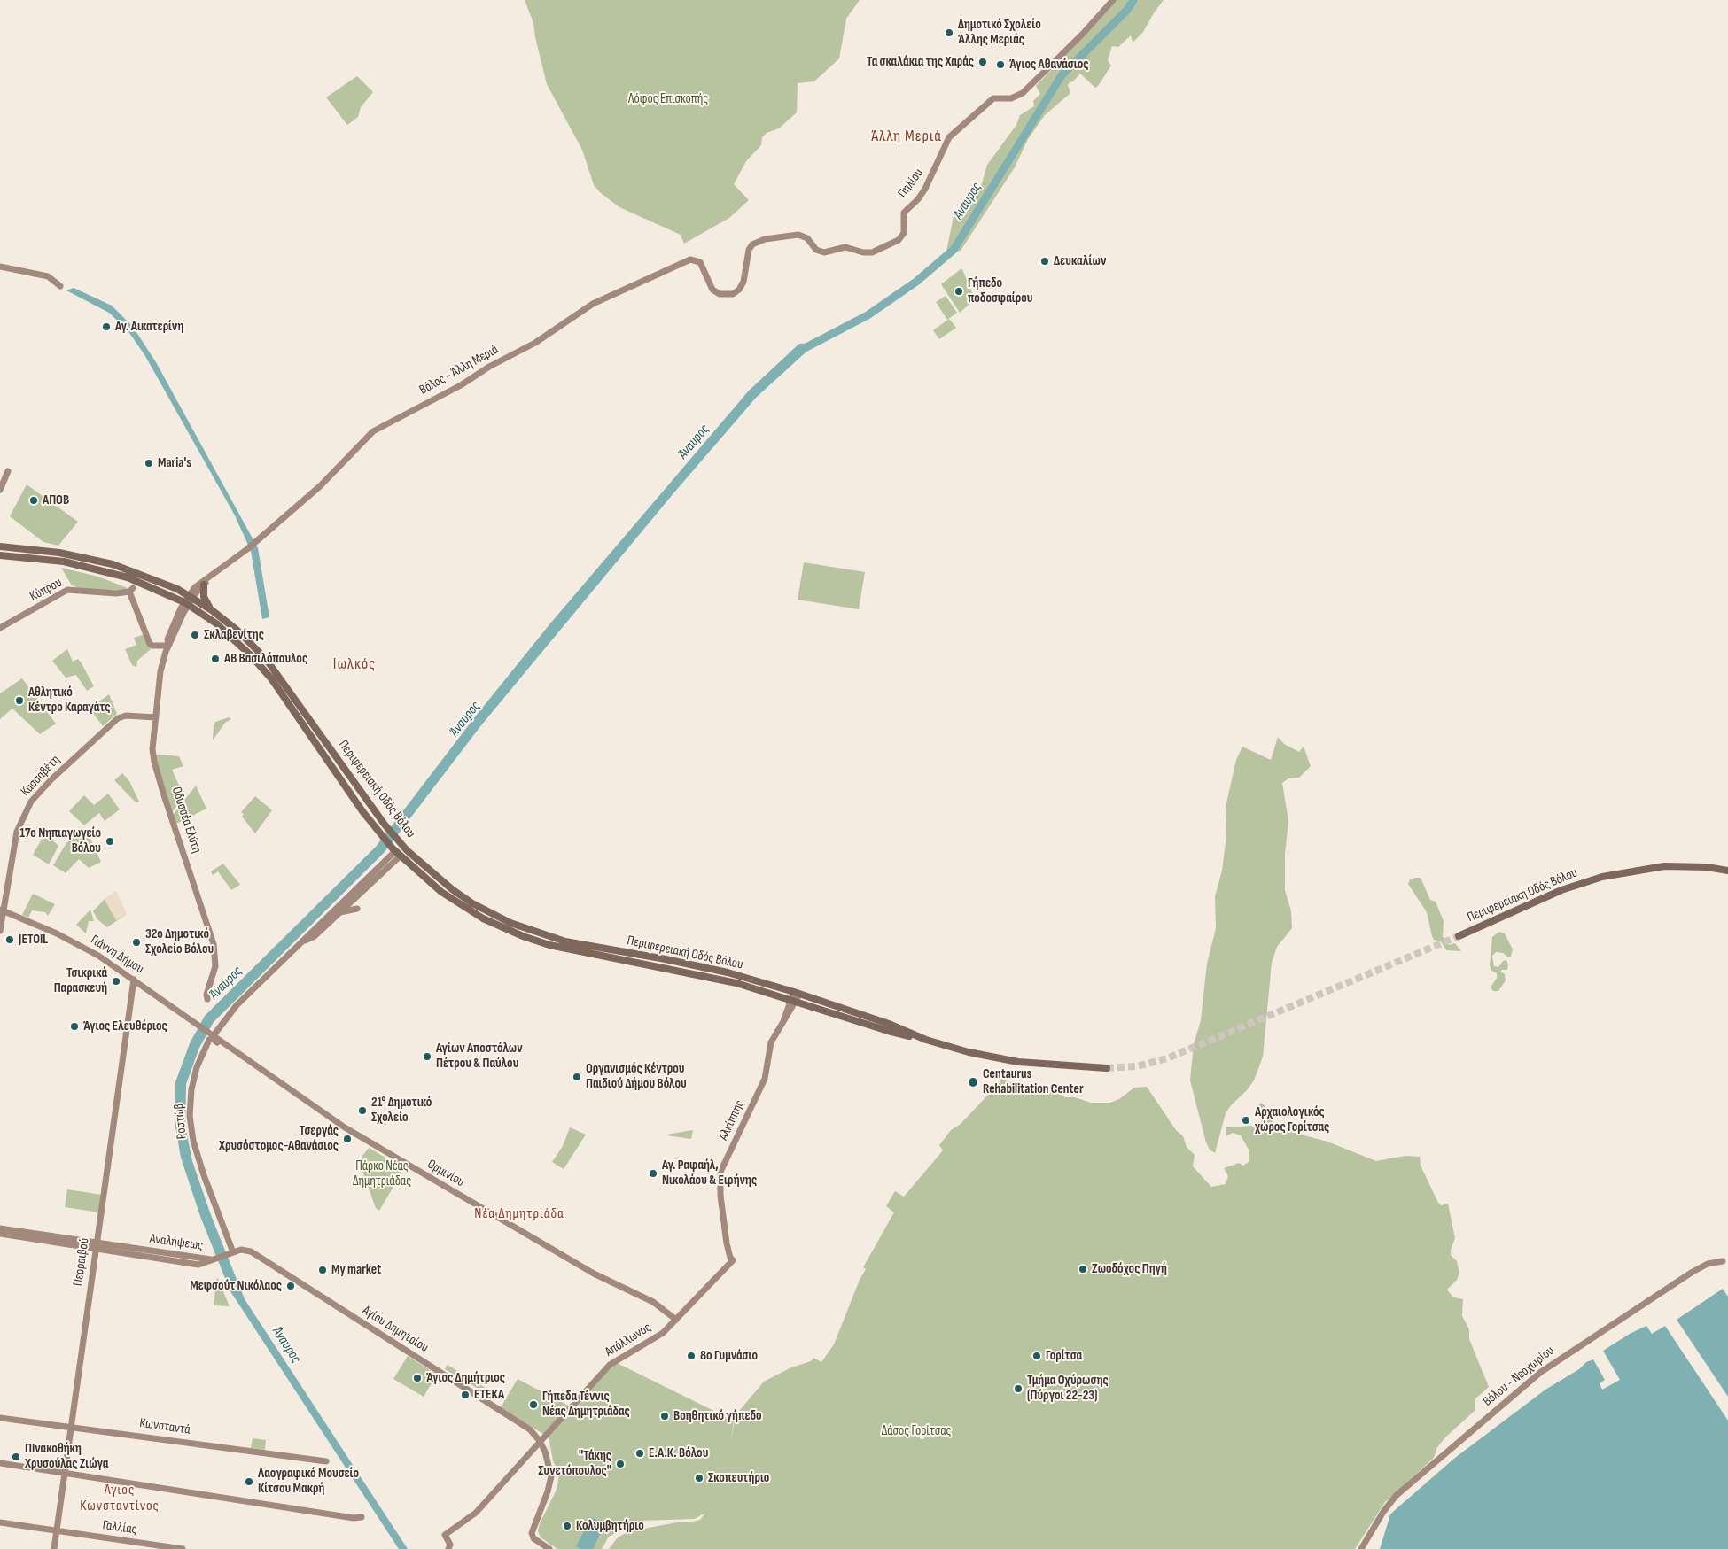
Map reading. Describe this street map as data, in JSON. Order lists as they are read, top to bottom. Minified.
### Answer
{"streets":{"main road":["Περιφερειακή Οδός Βόλου"],"street":["Πηλίου","Βόλος - Άλλη Μεριά","Κύπρου","Κασσαβέτη","Οδυσσέα Ελύτη","Γιάννη Δήμου","Αλκίππης","Ροστώβ","Ορμινίου","Αναλήψεως","Περραιβού","Αγίου Δημητρίου","Απόλλωνος","Βόλου - Νεοχωρίου","Κωνσταντά","Γαλλίας"]},"crossings":[["Πηλίου","Βόλος - Άλλη Μεριά"],["Βόλος - Άλλη Μεριά","Περιφερειακή Οδός Βόλου"],["Βόλος - Άλλη Μεριά","Οδυσσέα Ελύτη"],["Κύπρου","Οδυσσέα Ελύτη"],["Κασσαβέτη","Οδυσσέα Ελύτη"],["Κασσαβέτη","Γιάννη Δήμου"],["Περιφερειακή Οδός Βόλου","Οδυσσέα Ελύτη"],["Περιφερειακή Οδός Βόλου","Αλκίππης"],["Γιάννη Δήμου","Ορμινίου"],["Γιάννη Δήμου","Περραιβού"],["Αλκίππης","Απόλλωνος"],["Ροστώβ","Ορμινίου"],["Ροστώβ","Αναλήψεως"],["Ροστώβ","Αγίου Δημητρίου"],["Ορμινίου","Απόλλωνος"],["Αναλήψεως","Περραιβού"],["Αναλήψεως","Αγίου Δημητρίου"],["Περραιβού","Κωνσταντά"],["Περραιβού","Γαλλίας"],["Αγίου Δημητρίου","Απόλλωνος"]],"districts":["Άλλη Μεριά","Ιωλκός","Νέα Δημητριάδα","Άγιος Κωνσταντίνος"],"water":["Άναυρος"],"parks":["Λόφος Επισκοπής","Πάρκο Νέας Δημητριάδας","Δάσος Γορίτσας"],"places":["Δημοτικό Σχολείο Άλλης Μεριάς","Τα σκαλάκια της Χαράς","Άγιος Αθανάσιος","Δευκαλίων","Γήπεδο ποδοσφαίρου","Αγ. Αικατερίνη","Maria's","ΑΠΟΒ","Σκλαβενίτης","ΑΒ Βασιλόπουλος","Αθλητικό Κέντρο Καραγάτς","17ο Νηπιαγωγείο Βόλου","JETOIL","32ο Δημοτικό Σχολείο Βόλου","Τσικρικά Παρασκευή","Άγιος Ελευθέριος","Αγίων Αποστόλων Πέτρου & Παύλου","Οργανισμός Κέντρου Παιδιού Δήμου Βόλου","Centaurus Rehabilitation Center","21° Δημοτικό Σχολείο","Αρχαιολογικός χώρος Γορίτσας","Τσεργάς Χρυσόστομος-Αθανάσιος","Αγ. Ραφαήλ, Νικολάου & Ειρήνης","Ζωοδόχος Πηγή","My market","Μεφσούτ Νικόλαος","8ο Γυμνάσιο","Γορίτσα","Άγιος Δημήτριος","Τμήμα Οχύρωσης (Πύργοι 22-23)","ΕΤΕΚΑ","Γήπεδα Τέννις Νέας Δημητριάδας","Βοηθητικό γήπεδο","Ε.Α.Κ. Βόλου","ΠΙνακοθήκη Χρυσούλας Ζιώγα","\"Τάκης Συνετόπουλος\"","Σκοπευτήριο","Λαογραφικό Μουσείο Κίτσου Μακρή","Κολυμβητήριο"]}
